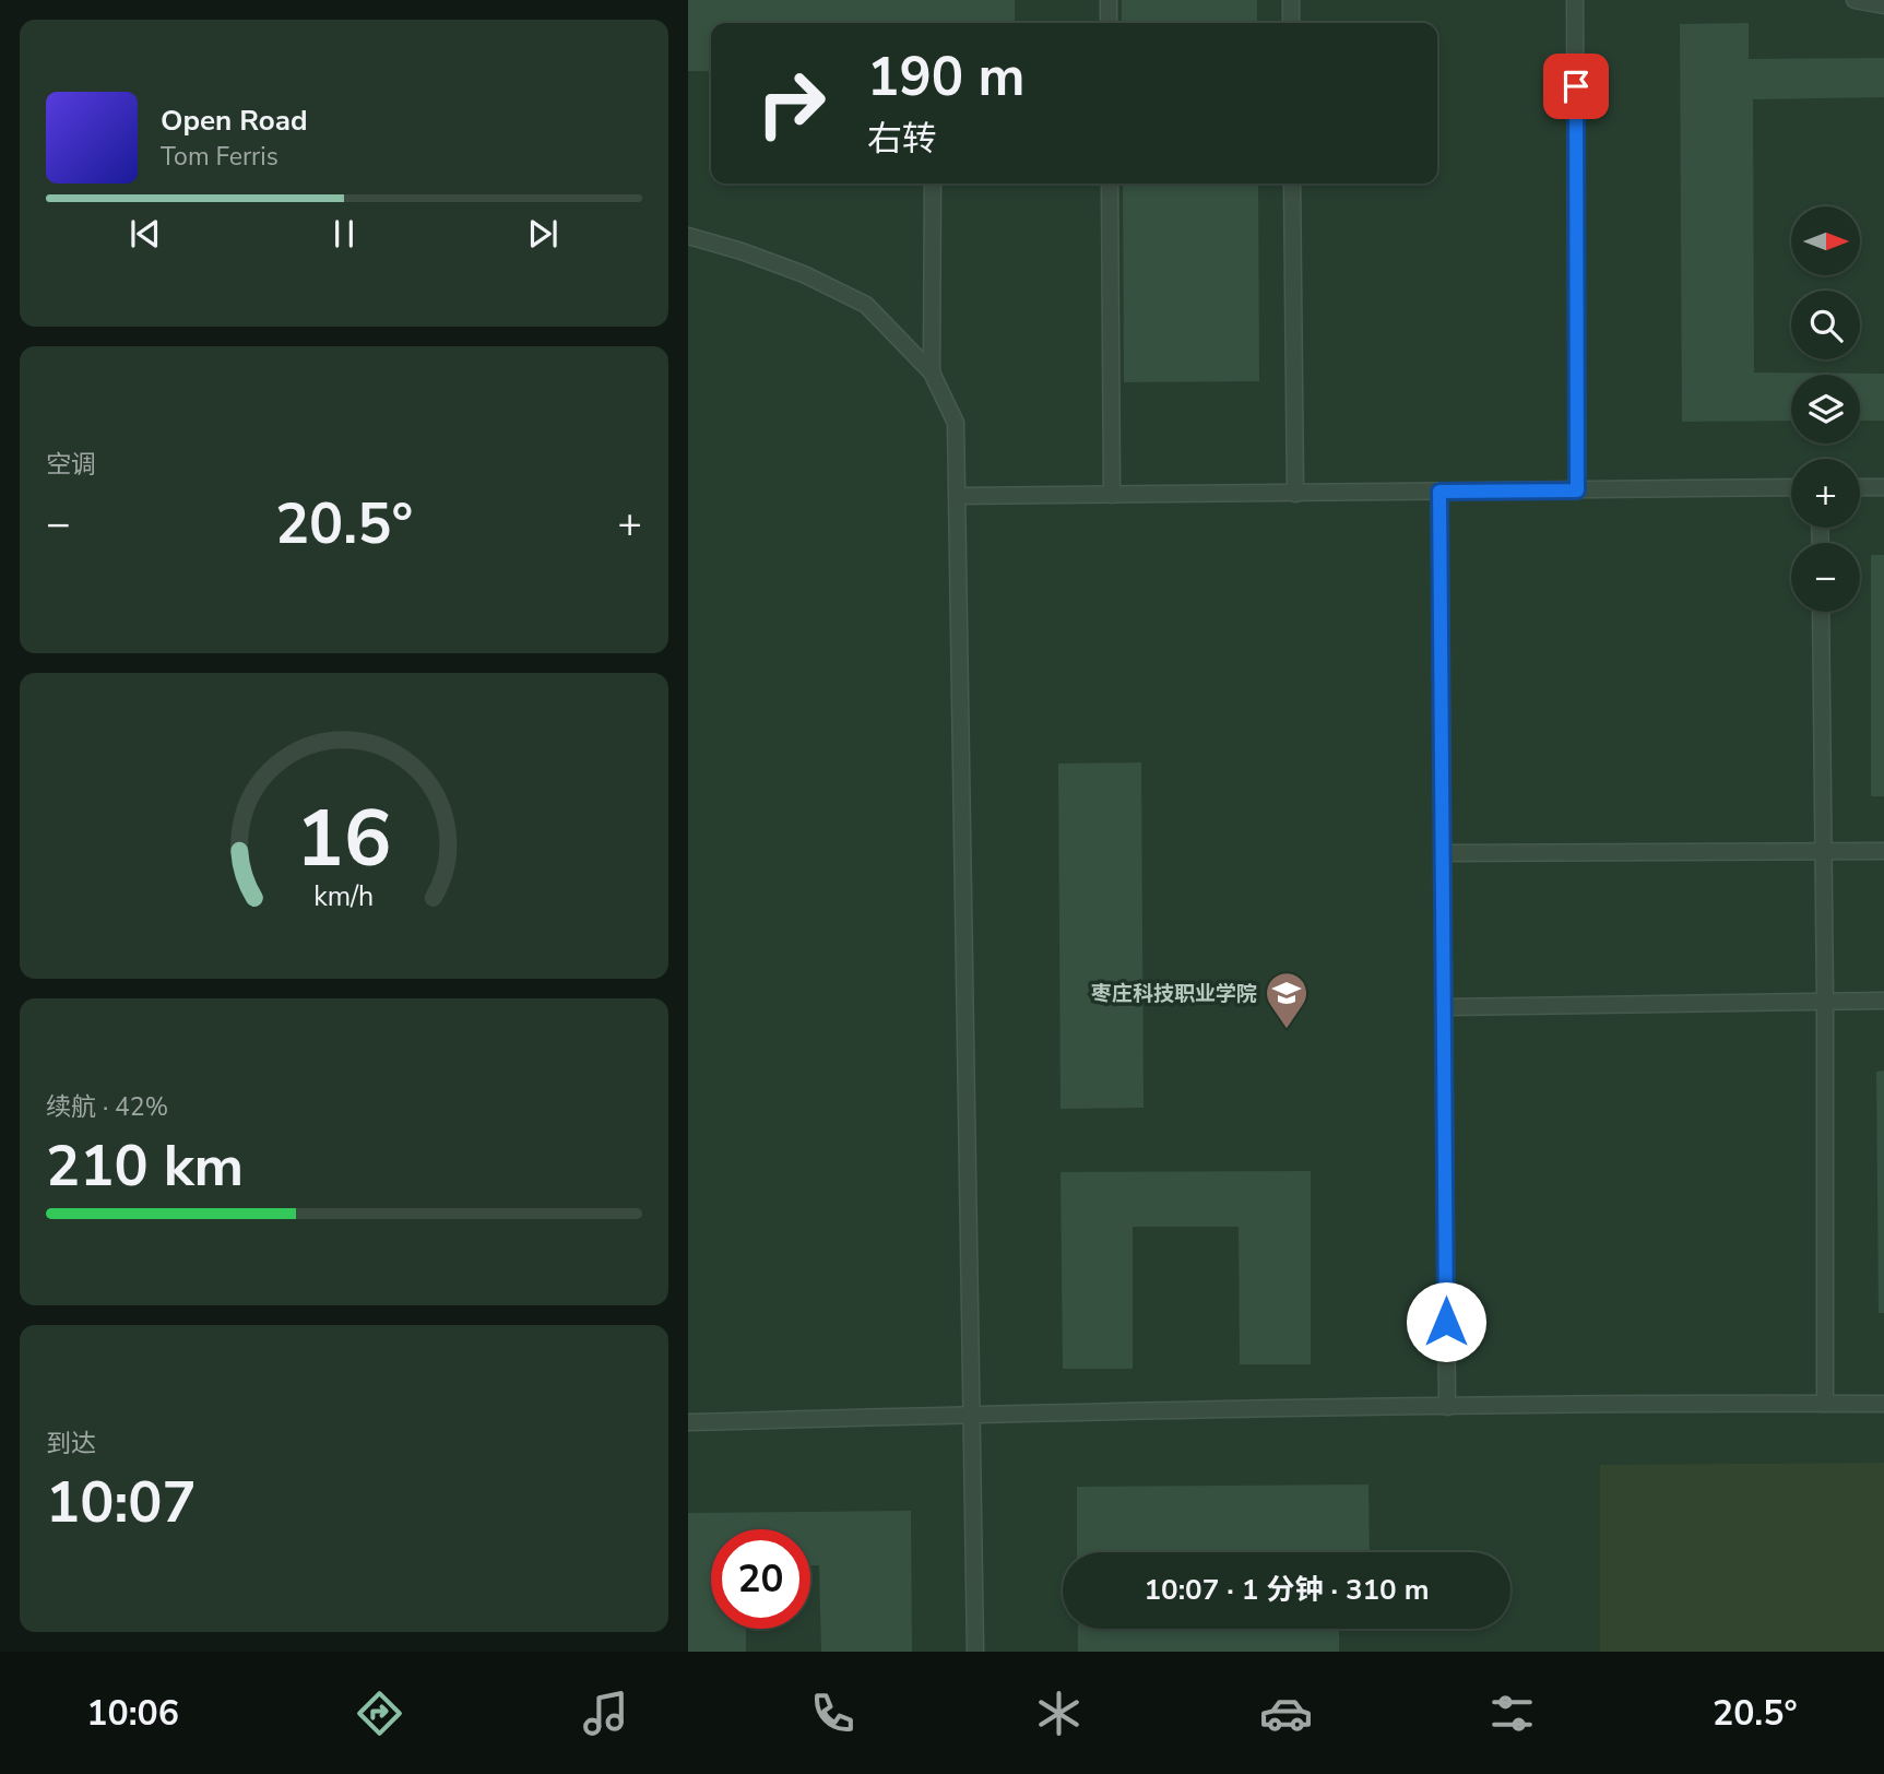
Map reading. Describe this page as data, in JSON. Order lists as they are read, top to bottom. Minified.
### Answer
{"places":{"school or university":["枣庄科技职业学院"]},"north":"right","page":{"turn":["190 m","右转"],"song":["Open Road","Tom Ferris"],"map_buttons":["+","−"],"tile":["空调",["续航 · 42%","210 km"],["到达","10:07"]],"heat":["−","20.5°","+"],"limit":"20","trip":"10:07 · 1 分钟 · 310 m","tabs":["10:06","20.5°"],"gauge":["16","km/h"]}}
